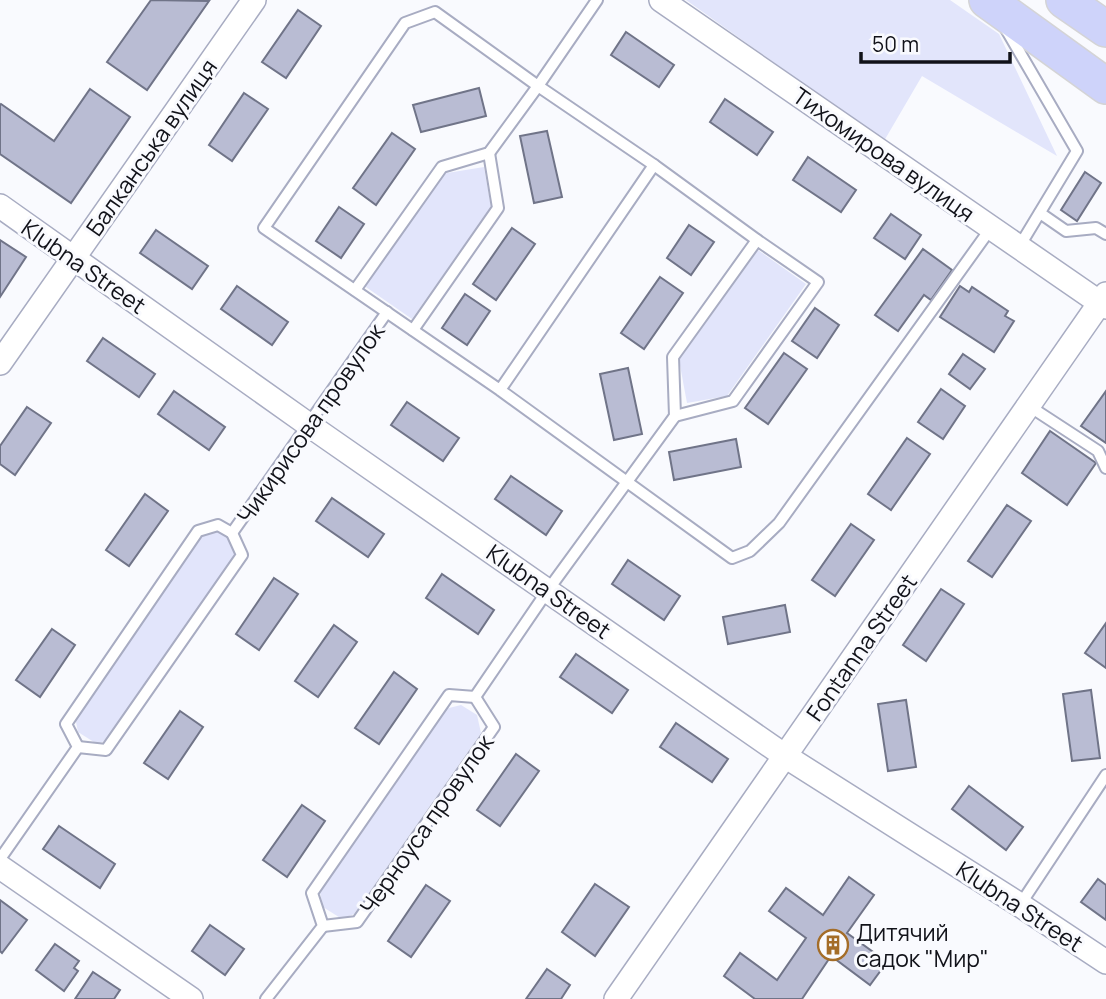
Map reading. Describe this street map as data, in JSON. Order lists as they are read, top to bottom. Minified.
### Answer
{"streets":{"street":["Балканська вулиця","Тихомирова вулиця","Klubna Street","Fontanna Street"],"lane":["Чикирисова провулок","Черноуса провулок"]},"crossings":[["Балканська вулиця","Klubna Street"],["Тихомирова вулиця","Fontanna Street"],["Klubna Street","Чикирисова провулок"],["Klubna Street","Fontanna Street"],["Klubna Street","Черноуса провулок"]],"places":{"building":["Дитячий садок \"Мир\""]},"scale_bar":"50 m"}
